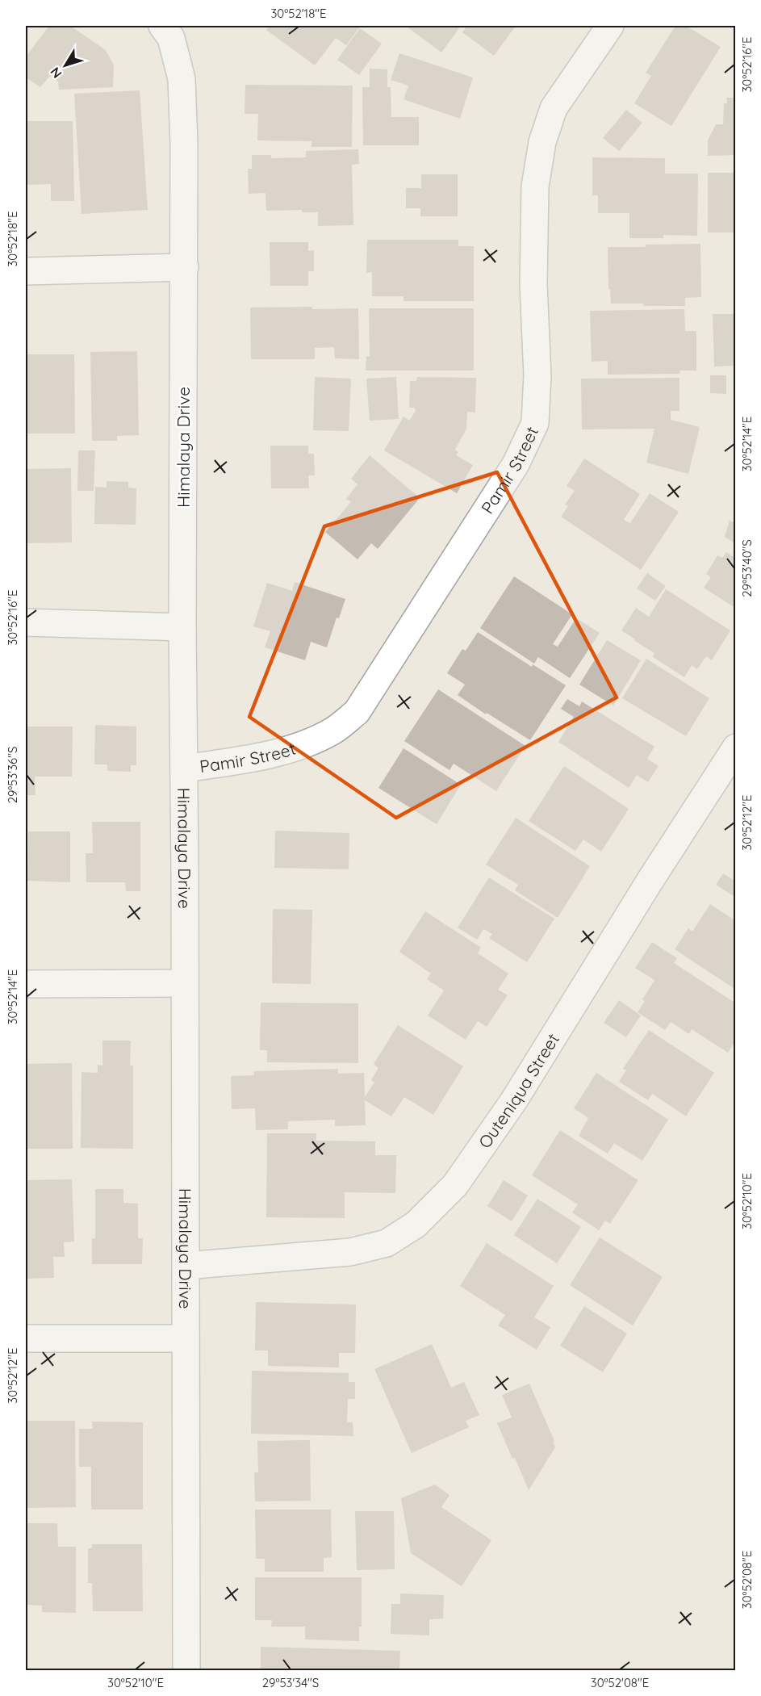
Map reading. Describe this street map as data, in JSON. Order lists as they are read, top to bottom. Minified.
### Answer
{"streets":{"street":["Himalaya Drive","Pamir Street","Outeniqua Street"]},"crossings":[["Himalaya Drive","Pamir Street"],["Himalaya Drive","Outeniqua Street"]],"north":"bottom left","coordinates":["30°52'18\"E","30°52'16\"E","30°52'14\"E","29°53'40\"S","29°53'36\"S","30°52'12\"E","30°52'10\"E","30°52'08\"E","29°53'34\"S"]}
